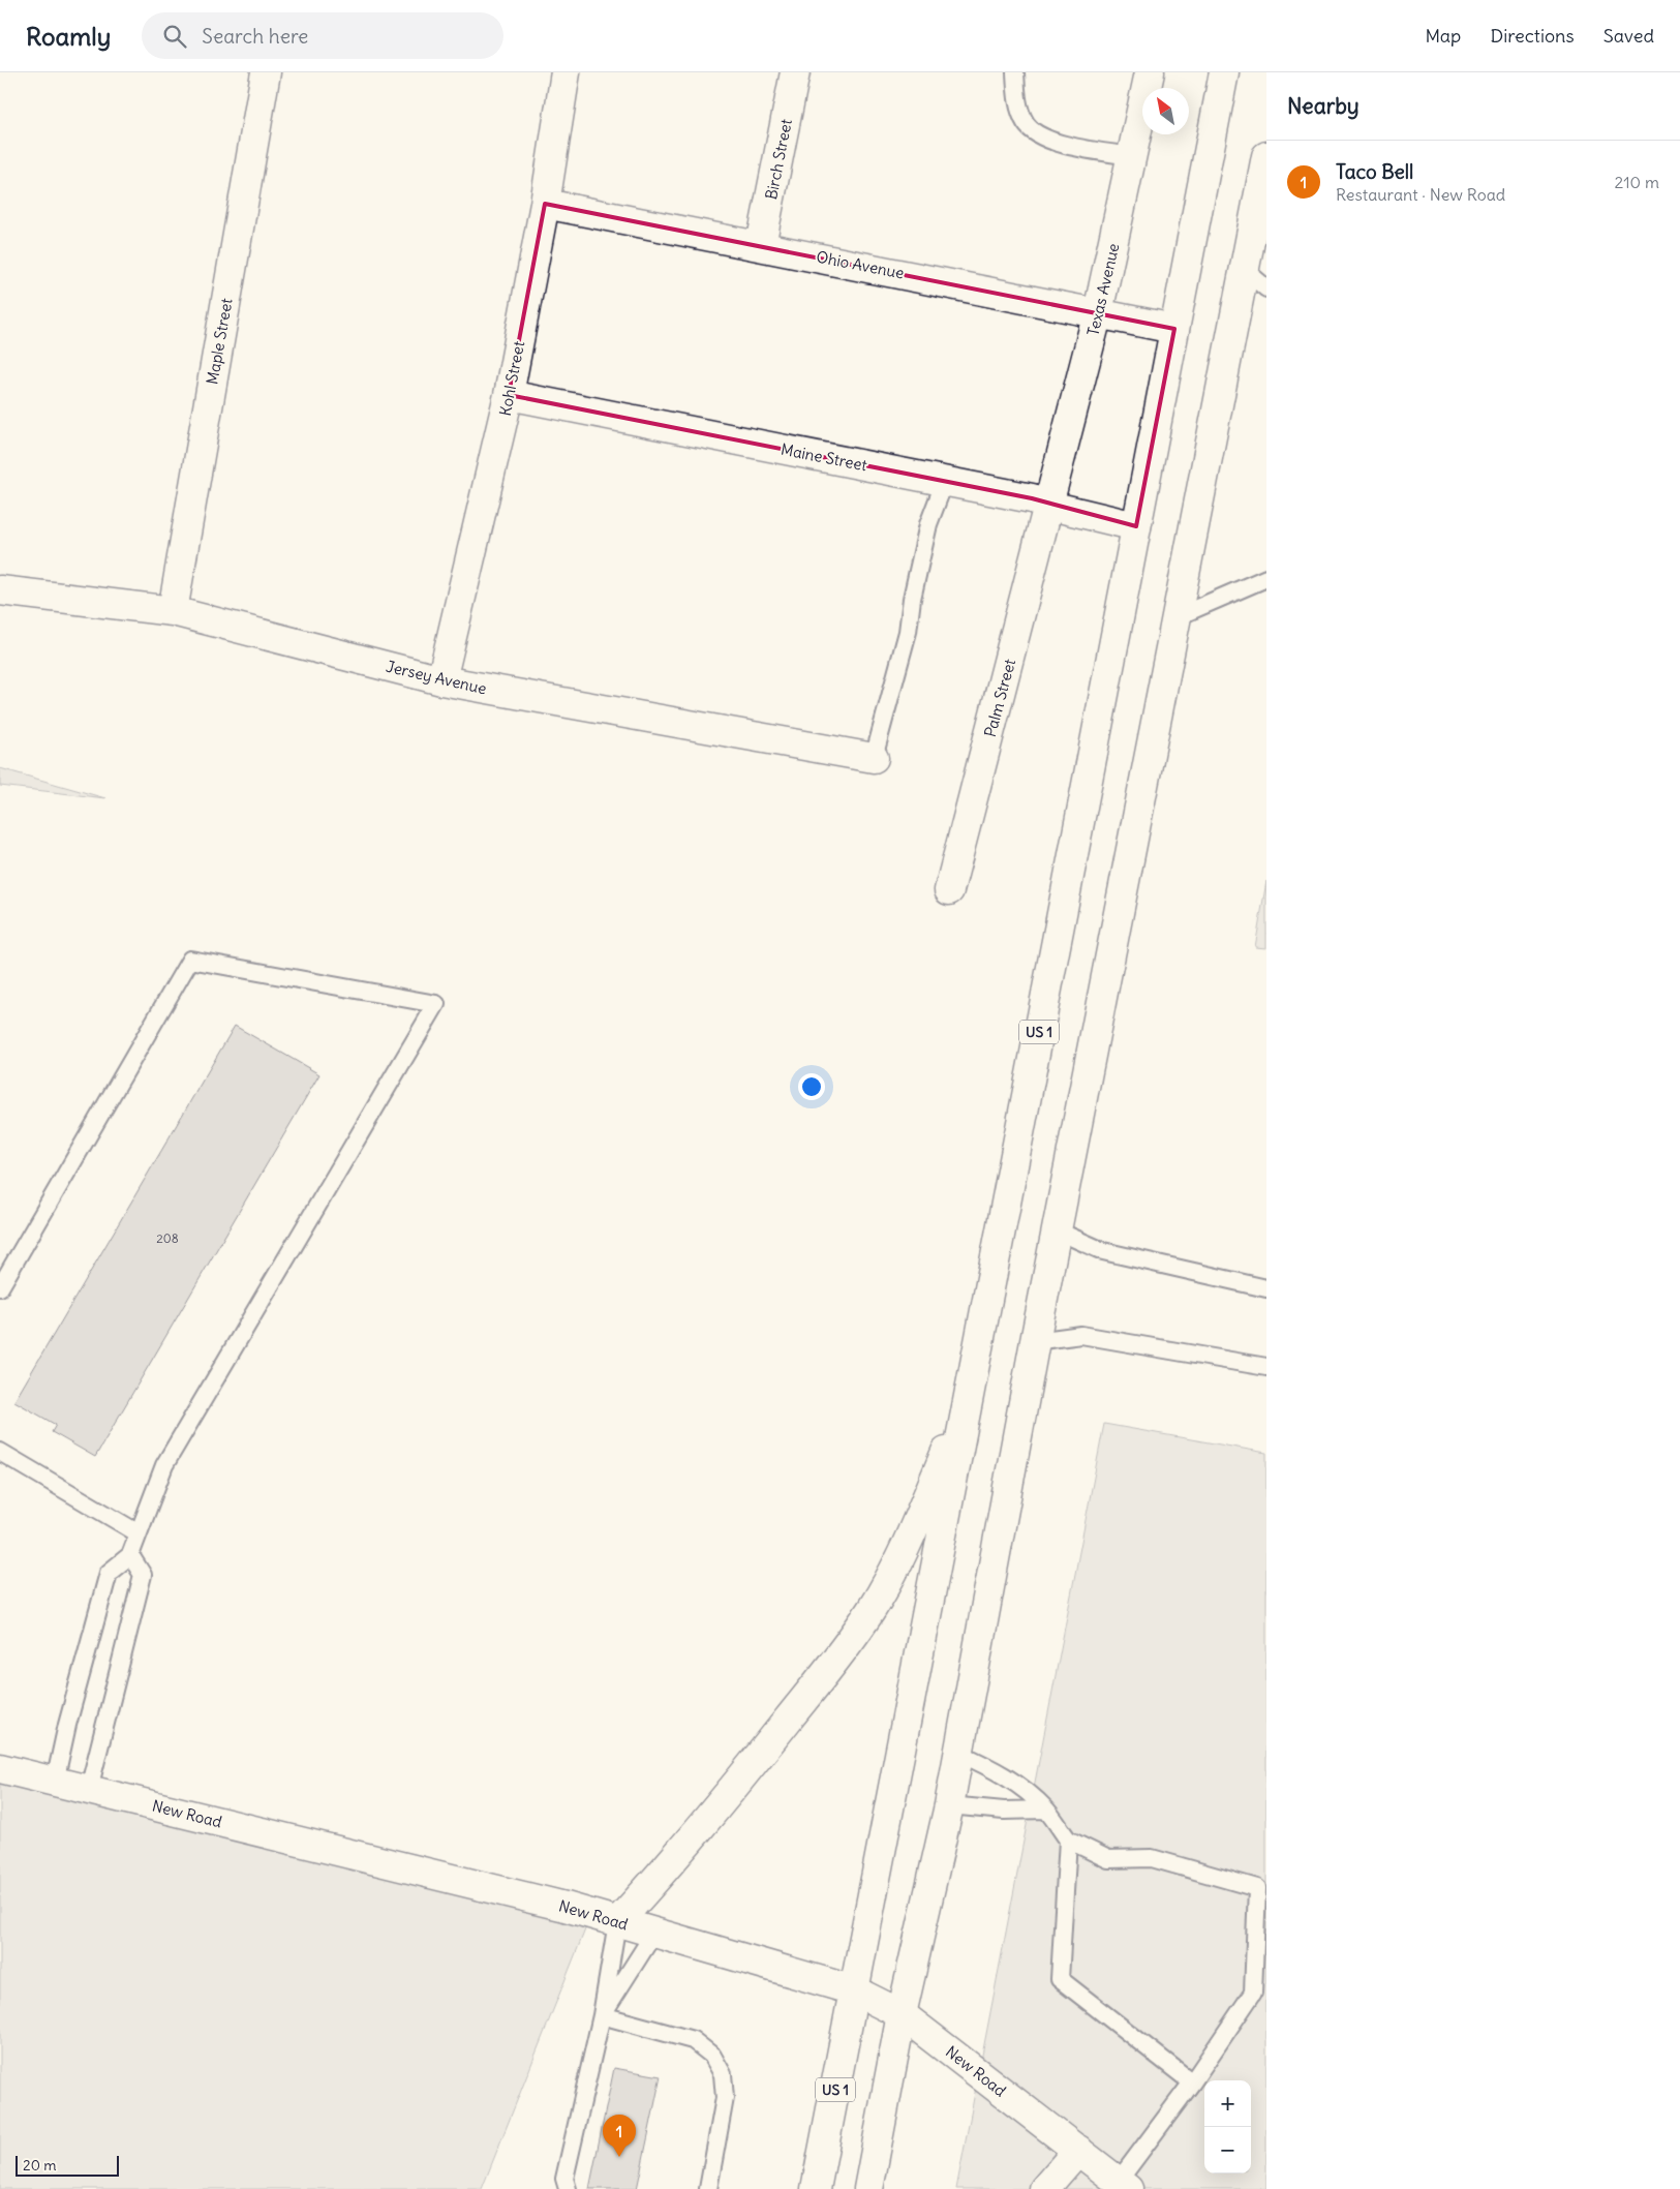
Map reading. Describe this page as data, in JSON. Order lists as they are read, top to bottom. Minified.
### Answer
{"streets":{"main road":["Birch Street","Ohio Avenue","Texas Avenue","Maple Street","Kohl Street","Maine Street","Jersey Avenue","Palm Street","US 1","New Road"]},"crossings":[["Birch Street","Ohio Avenue"],["Ohio Avenue","Texas Avenue"],["Ohio Avenue","Kohl Street"],["Ohio Avenue","US 1"],["Texas Avenue","Maine Street"],["Texas Avenue","Palm Street"],["Maple Street","Jersey Avenue"],["Kohl Street","Maine Street"],["Kohl Street","Jersey Avenue"],["Maine Street","Palm Street"],["Maine Street","US 1"],["US 1","New Road"]],"house_numbers":["208"],"scale_bar":"20 m","north":"top left","page":{"header":"Roamly","search":"Search here","nav":["Map","Directions","Saved"],"heading":"Nearby","list":[{"mark":"1","name":"Taco Bell","note":"Restaurant · New Road","value":"210 m"}],"map_buttons":["+","−"],"pins":"1","scale":"20 m"}}
